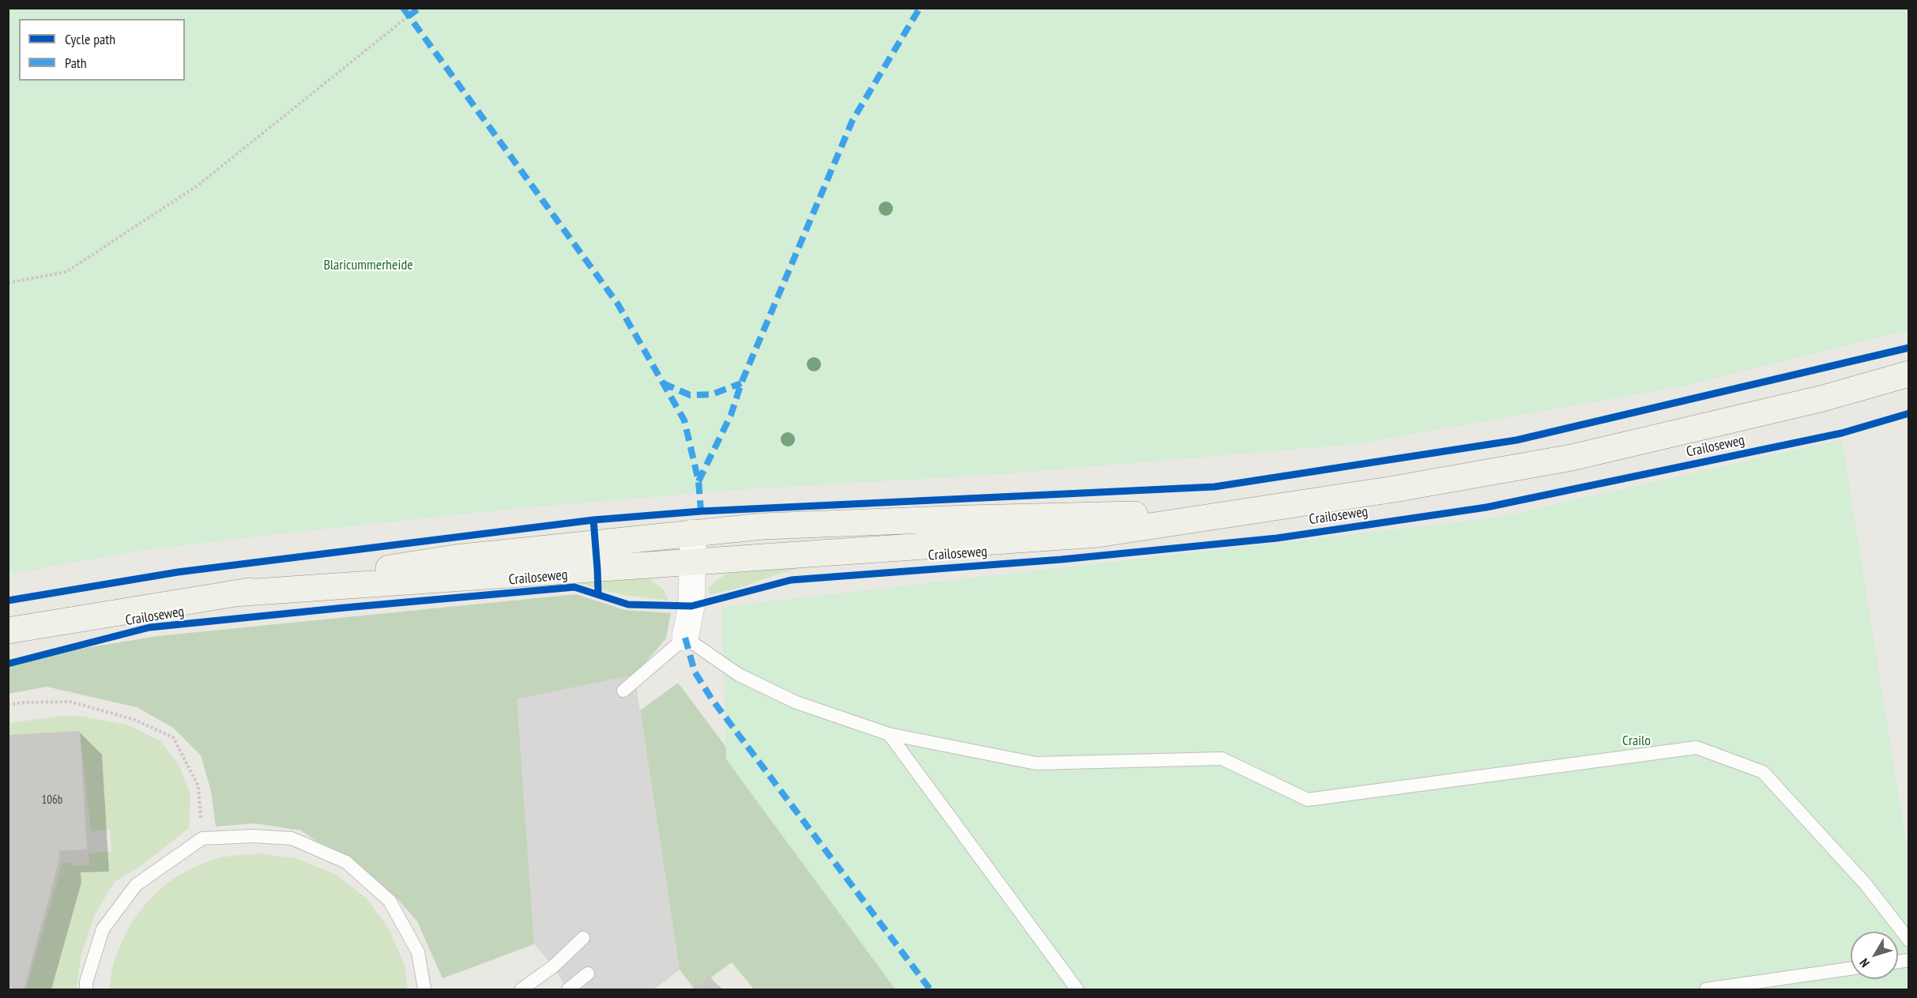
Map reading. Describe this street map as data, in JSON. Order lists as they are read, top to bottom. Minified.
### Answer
{"streets":{"main road":["Crailoseweg"]},"parks":["Blaricummerheide","Crailo"],"house_numbers":["106b"],"legend":["Cycle path","Path"],"north":"bottom left"}
